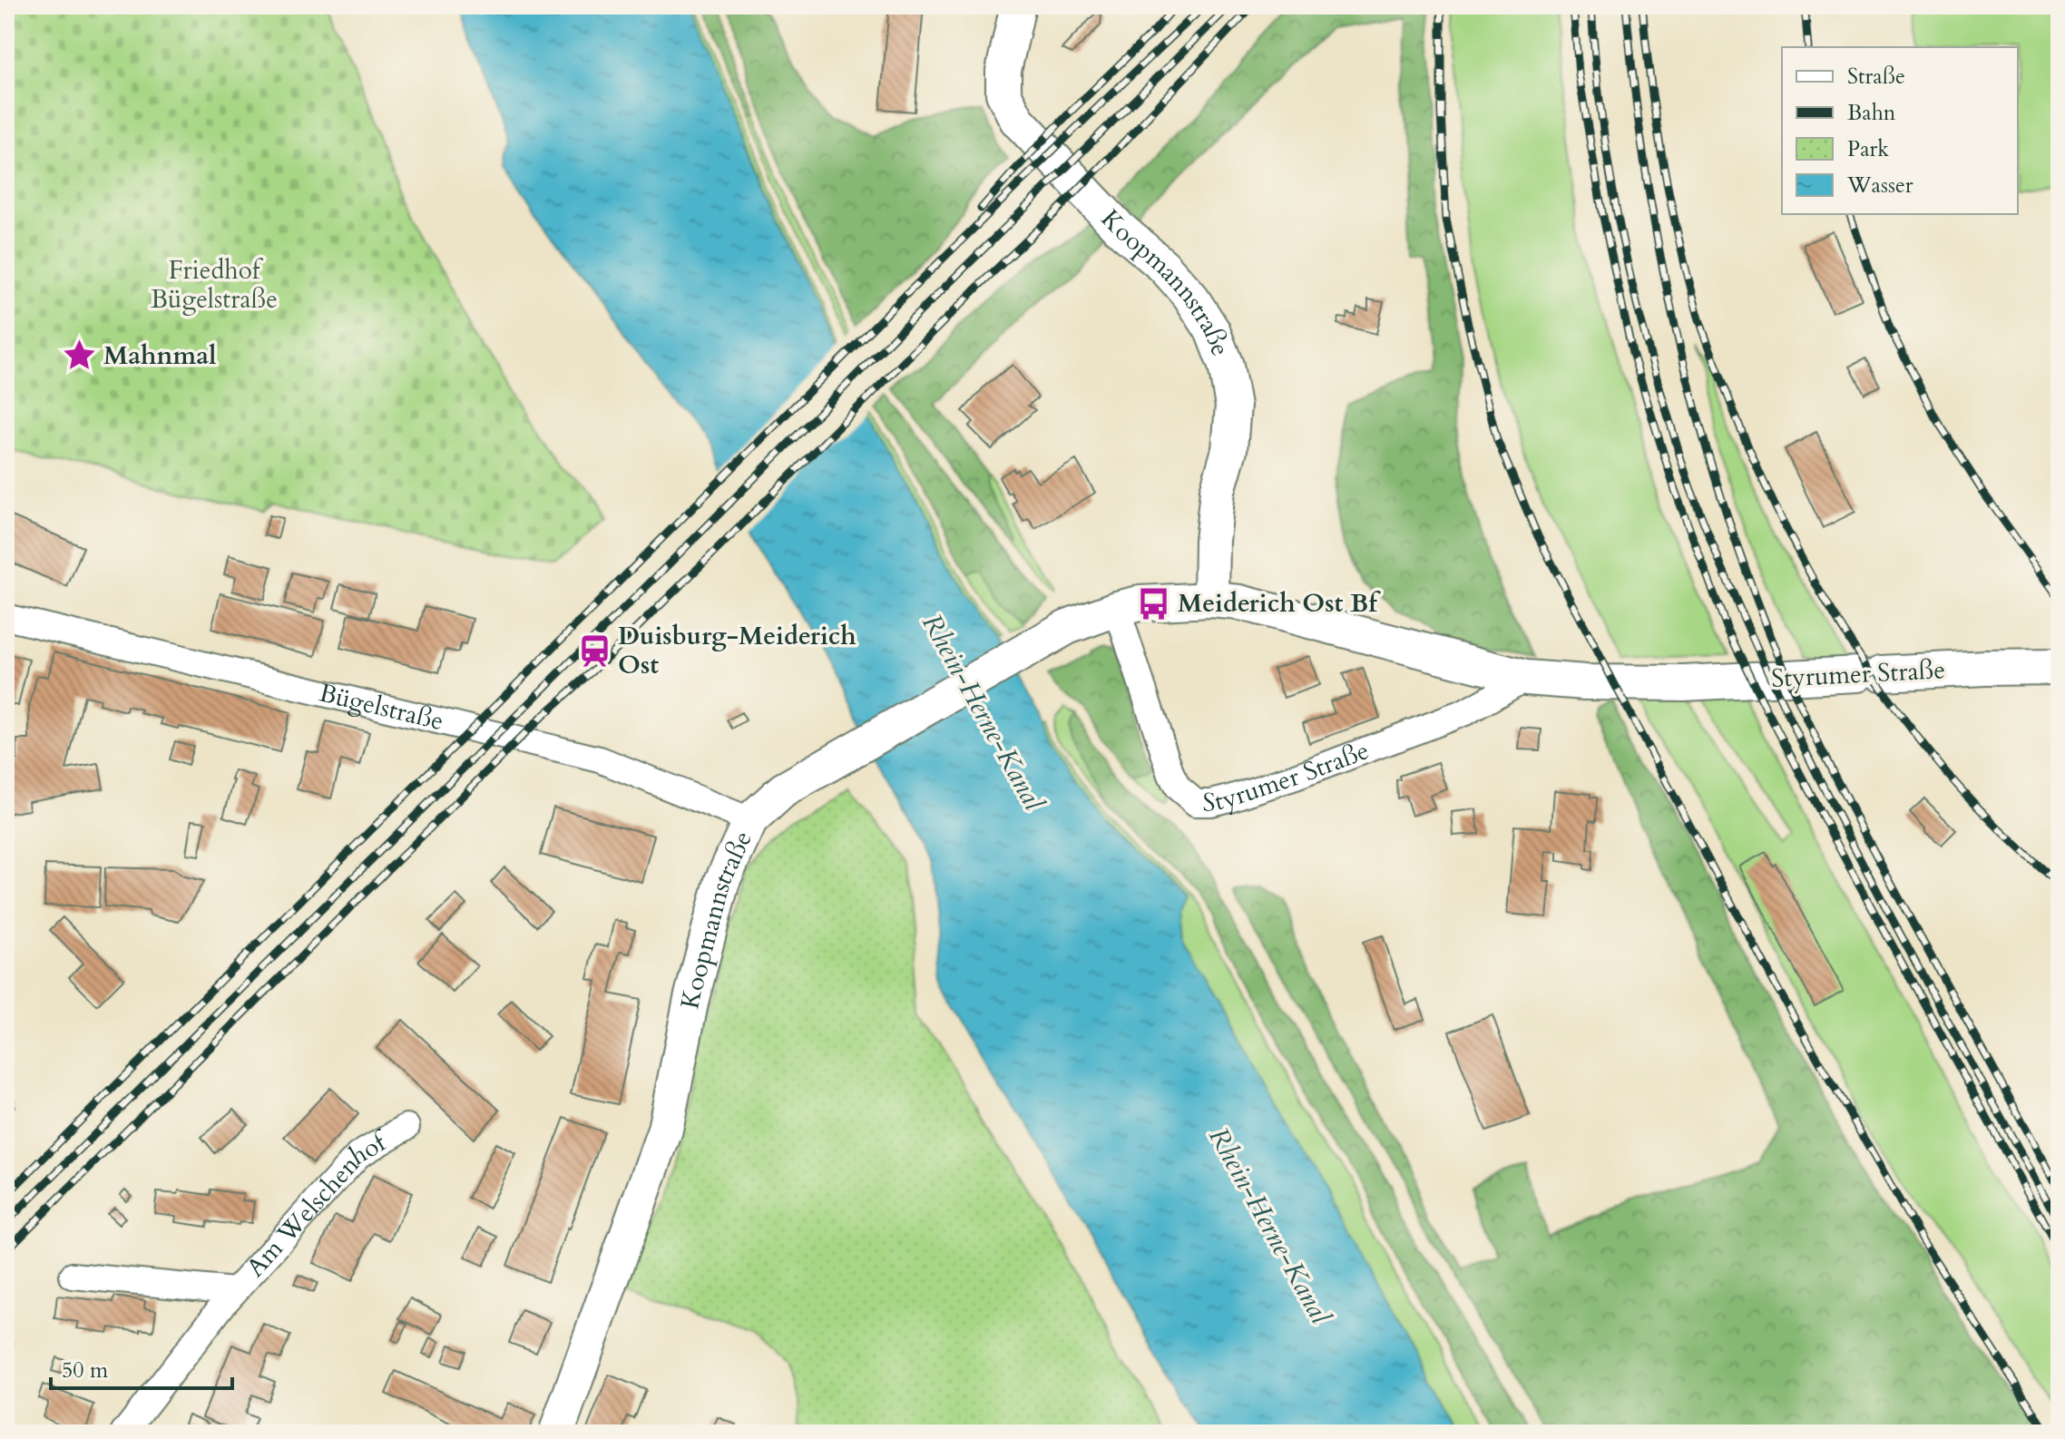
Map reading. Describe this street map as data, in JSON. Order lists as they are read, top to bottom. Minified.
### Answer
{"streets":{"street":["Koopmannstraße","Styrumer Straße","Bügelstraße","Am Welschenhof"]},"crossings":[["Koopmannstraße","Styrumer Straße"],["Koopmannstraße","Bügelstraße"]],"water":["Rhein-Herne-Kanal"],"parks":["Friedhof Bügelstraße"],"places":{"place":["Mahnmal"],"bus stop":["Meiderich Ost Bf"],"station":["Duisburg-Meiderich Ost"]},"legend":["Straße","Bahn","Park","Wasser"],"scale_bar":"50 m"}
